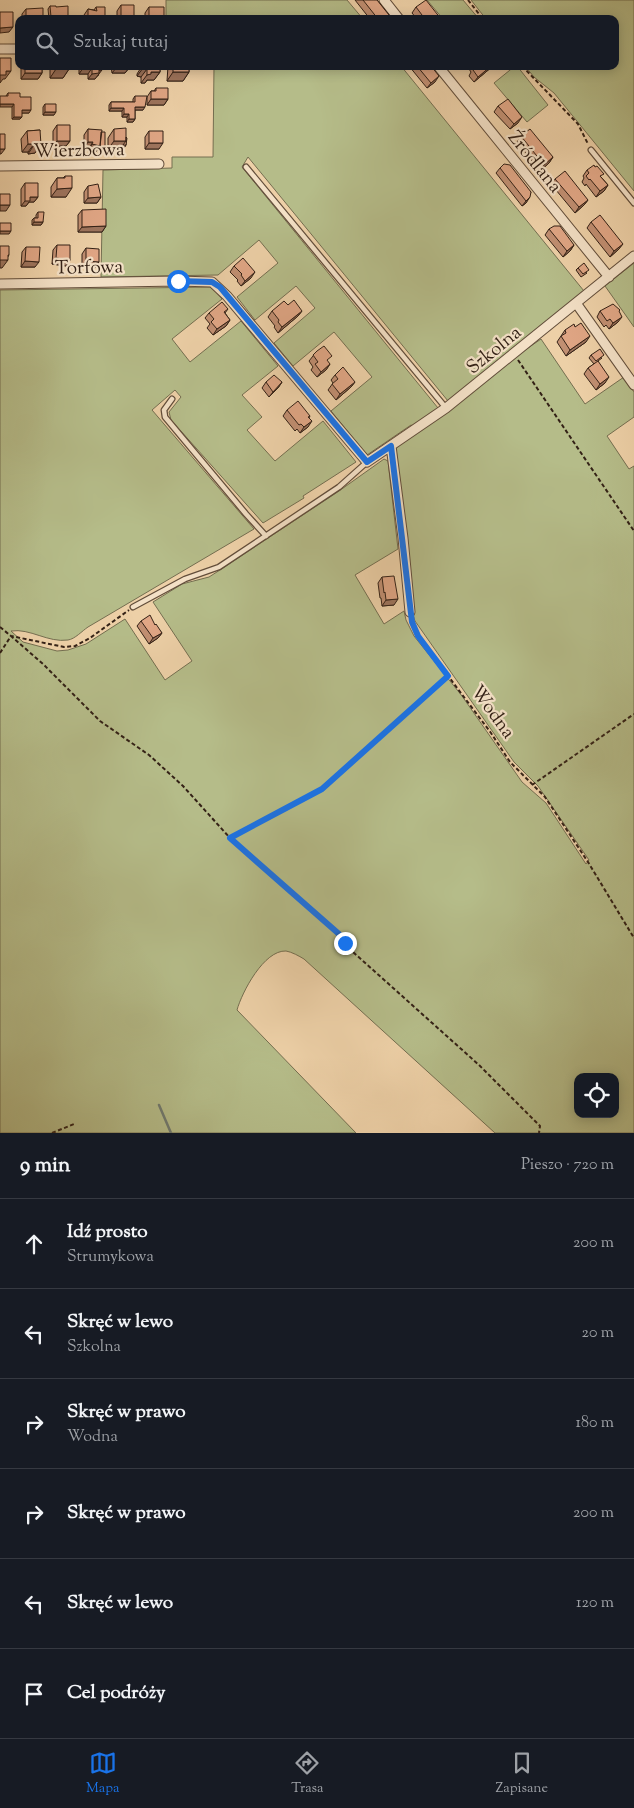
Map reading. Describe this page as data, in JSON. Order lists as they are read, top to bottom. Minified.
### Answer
{"streets":{"street":["Wierzbowa","Źródlana","Torfowa","Szkolna"],"path":["Wodna"]},"crossings":[["Źródlana","Szkolna"],["Torfowa","Szkolna"]],"page":{"search":"Szukaj tutaj","heading":["9 min","Pieszo · 720 m"],"list":[["Idź prosto","Strumykowa","200 m"],["Skręć w lewo","Szkolna","20 m"],["Skręć w prawo","Wodna","180 m"],["Skręć w prawo","200 m"],["Skręć w lewo","120 m"],"Cel podróży"],"nav":["Mapa","Trasa","Zapisane"]}}
